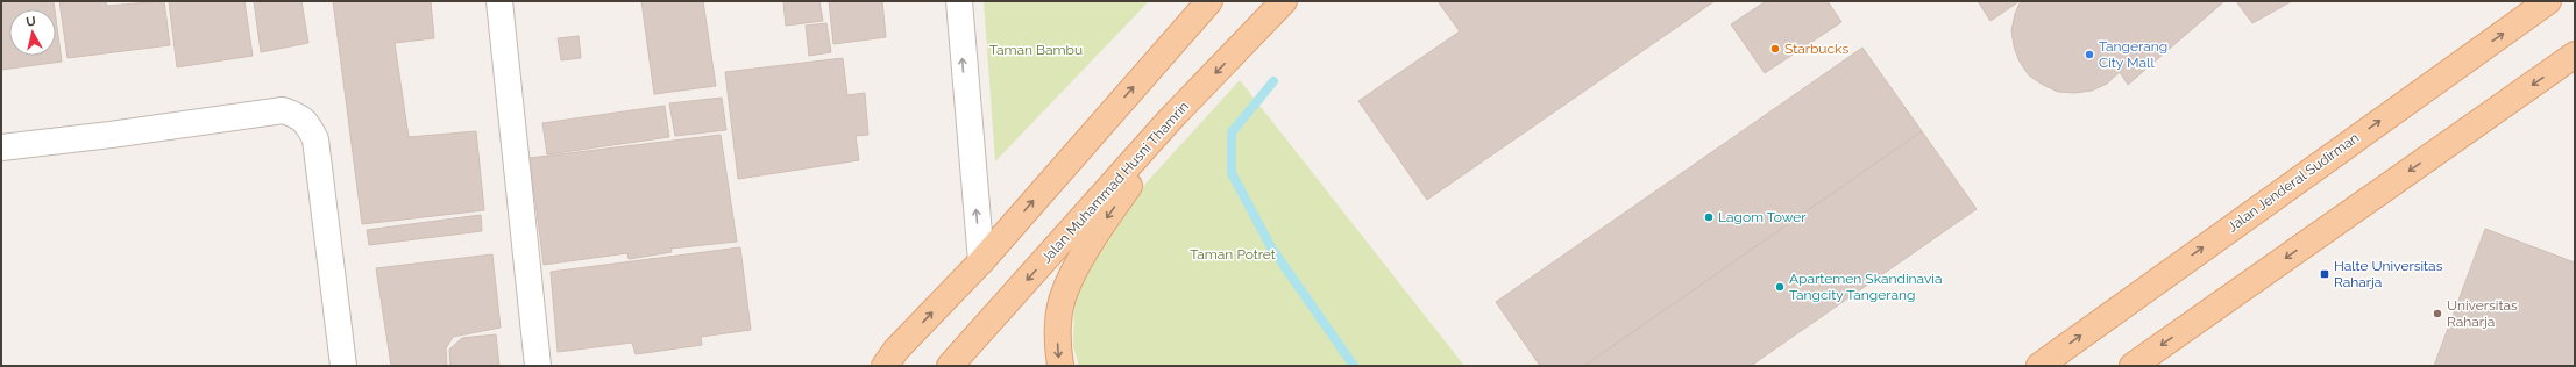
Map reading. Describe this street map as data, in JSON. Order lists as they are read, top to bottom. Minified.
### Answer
{"streets":{"main road":["Jalan Muhammad Husni Thamrin","Jalan Jenderal Sudirman"]},"parks":["Taman Bambu","Taman Potret"],"places":{"other":["Starbucks","Tangerang City Mall","Lagom Tower","Apartemen Skandinavia Tangcity Tangerang","Universitas Raharja"],"transit":["Halte Universitas Raharja"]},"north":"top"}
